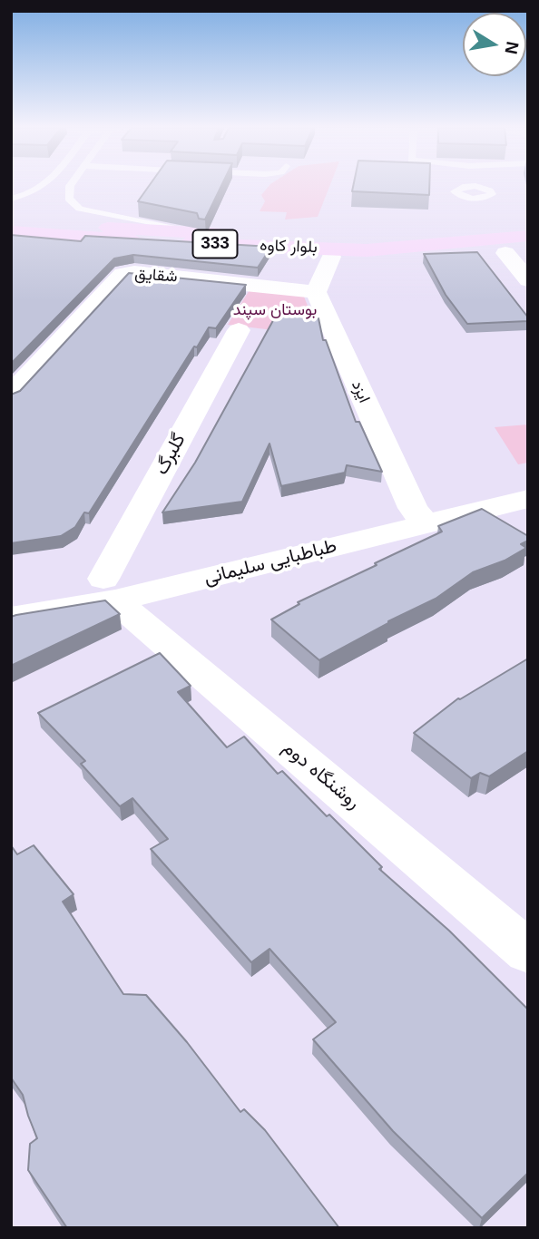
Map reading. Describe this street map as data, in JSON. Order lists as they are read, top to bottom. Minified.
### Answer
{"streets":{"main road":["333","بلوار کاوه"],"street":["شقایق","ایزد","گلبرگ","طباطبایی سلیمانی","روشنگاه دوم"]},"crossings":[["شقایق","ایزد"],["ایزد","طباطبایی سلیمانی"],["گلبرگ","طباطبایی سلیمانی"],["گلبرگ","روشنگاه دوم"],["طباطبایی سلیمانی","روشنگاه دوم"]],"parks":["بوستان سپند"],"north":"right"}
